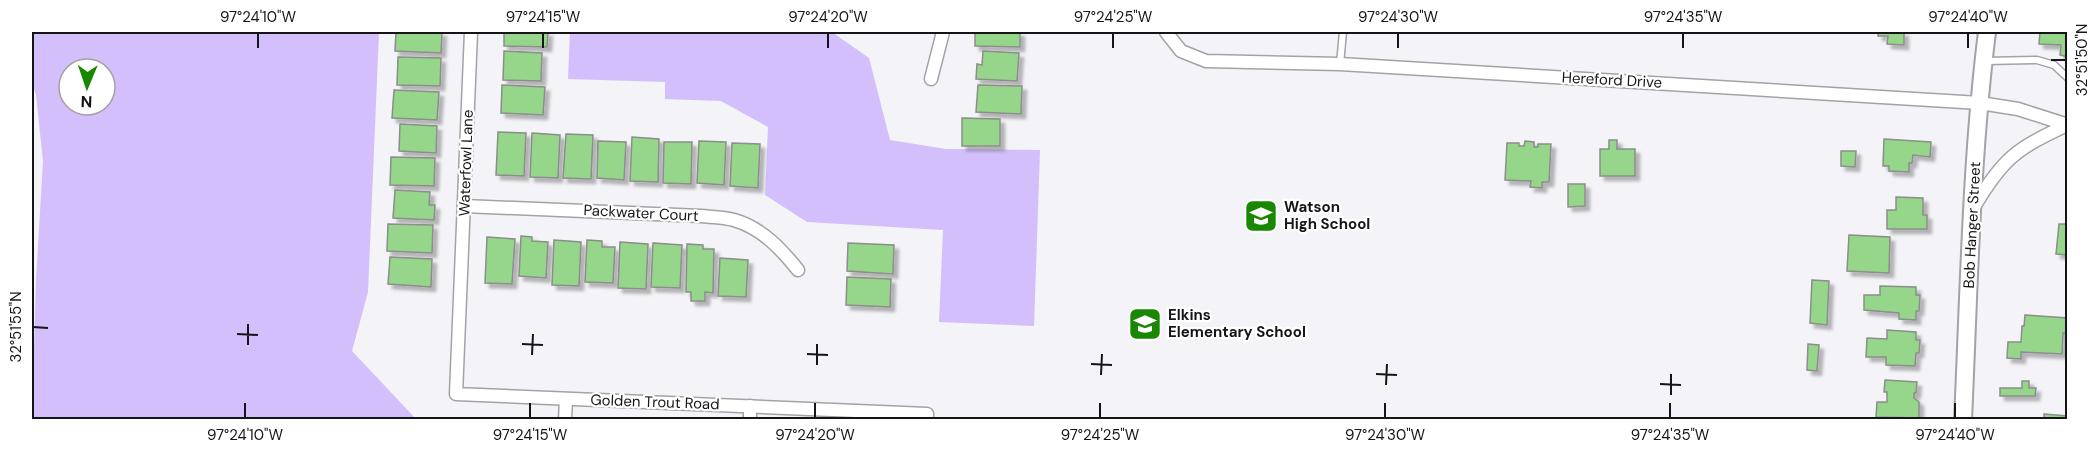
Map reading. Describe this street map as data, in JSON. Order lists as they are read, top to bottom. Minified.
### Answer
{"streets":{"street":["Hereford Drive","Waterfowl Lane","Packwater Court","Bob Hanger Street","Golden Trout Road"]},"crossings":[["Hereford Drive","Bob Hanger Street"],["Waterfowl Lane","Packwater Court"],["Waterfowl Lane","Golden Trout Road"]],"places":{"school or university":["Watson High School","Elkins Elementary School"]},"north":"bottom","coordinates":["97°24'10\"W","97°24'15\"W","97°24'20\"W","97°24'25\"W","97°24'30\"W","97°24'35\"W","97°24'40\"W","32°51'50\"N","32°51'55\"N"]}
